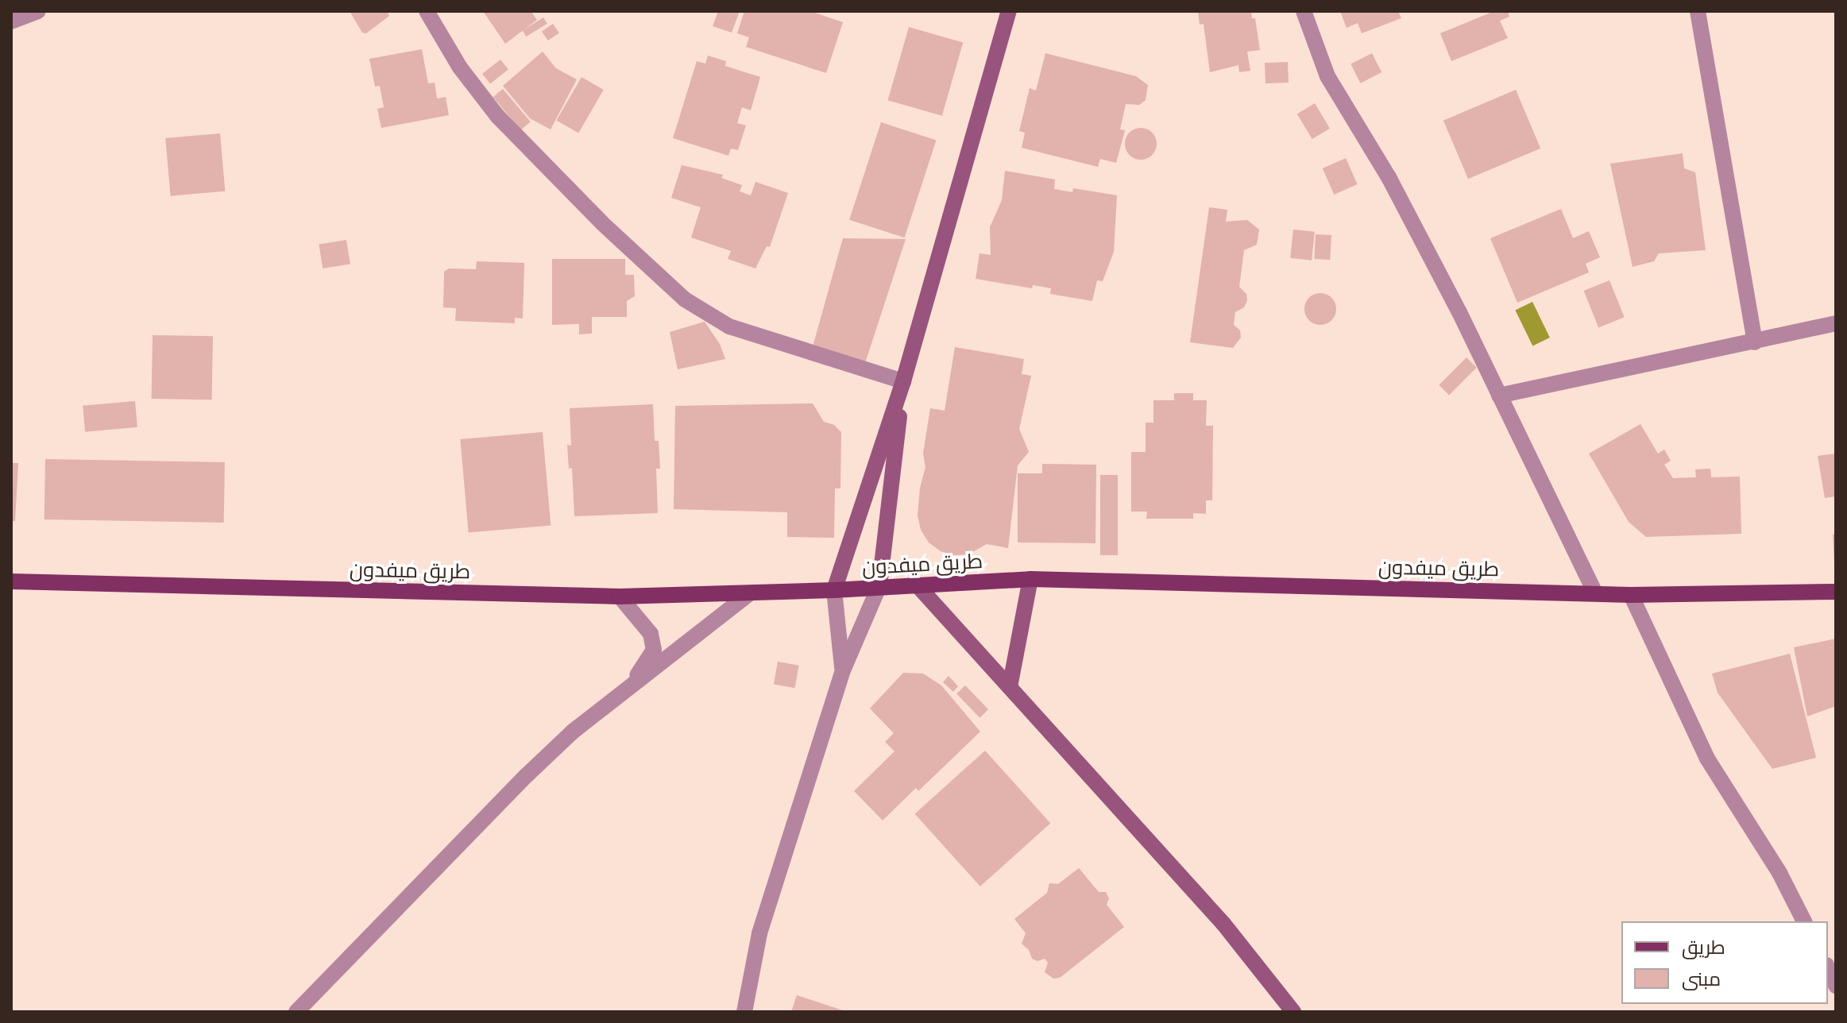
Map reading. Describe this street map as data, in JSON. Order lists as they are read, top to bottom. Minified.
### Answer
{"streets":{"main road":["طريق ميفدون"]},"legend":["طريق","مبنى"]}
